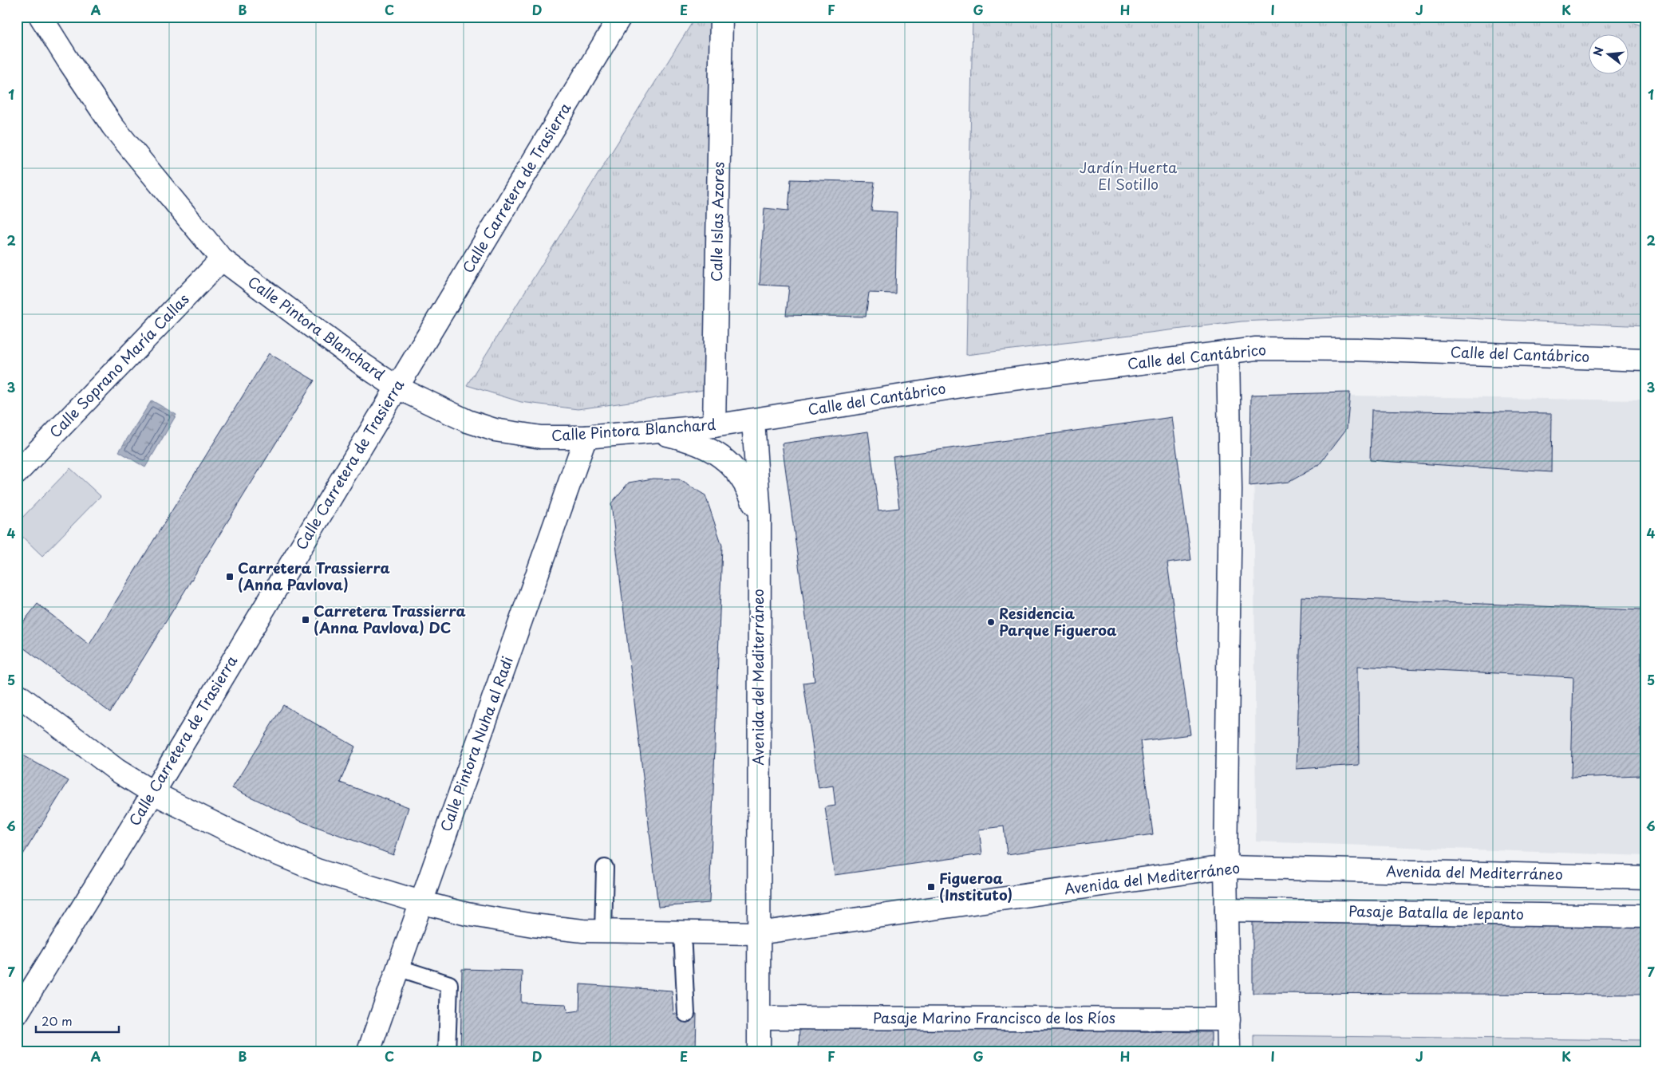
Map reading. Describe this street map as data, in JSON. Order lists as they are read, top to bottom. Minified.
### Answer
{"streets":{"street":["Calle Carretera de Trasierra","Calle Islas Azores","Calle Pintora Blanchard","Calle del Cantábrico","Calle Soprano María Callas","Avenida del Mediterráneo","Calle Pintora Nuha al Radi","Pasaje Batalla de lepanto","Pasaje Marino Francisco de los Ríos"]},"crossings":[["Calle Carretera de Trasierra","Calle Pintora Blanchard"],["Calle Islas Azores","Calle Pintora Blanchard"],["Calle Pintora Blanchard","Calle del Cantábrico"],["Calle Pintora Blanchard","Calle Soprano María Callas"],["Calle Pintora Blanchard","Avenida del Mediterráneo"],["Calle Pintora Blanchard","Calle Pintora Nuha al Radi"],["Calle del Cantábrico","Avenida del Mediterráneo"],["Avenida del Mediterráneo","Pasaje Marino Francisco de los Ríos"]],"parks":["Jardín Huerta El Sotillo"],"places":{"transit":["Carretera Trassierra (Anna Pavlova)","Carretera Trassierra (Anna Pavlova) DC","Figueroa (Instituto)"],"other":["Residencia Parque Figueroa"]},"scale_bar":"20 m","north":"left","grid":{"columns":["A","B","C","D","E","F","G","H","I","J","K"],"rows":["1","2","3","4","5","6","7"]}}
